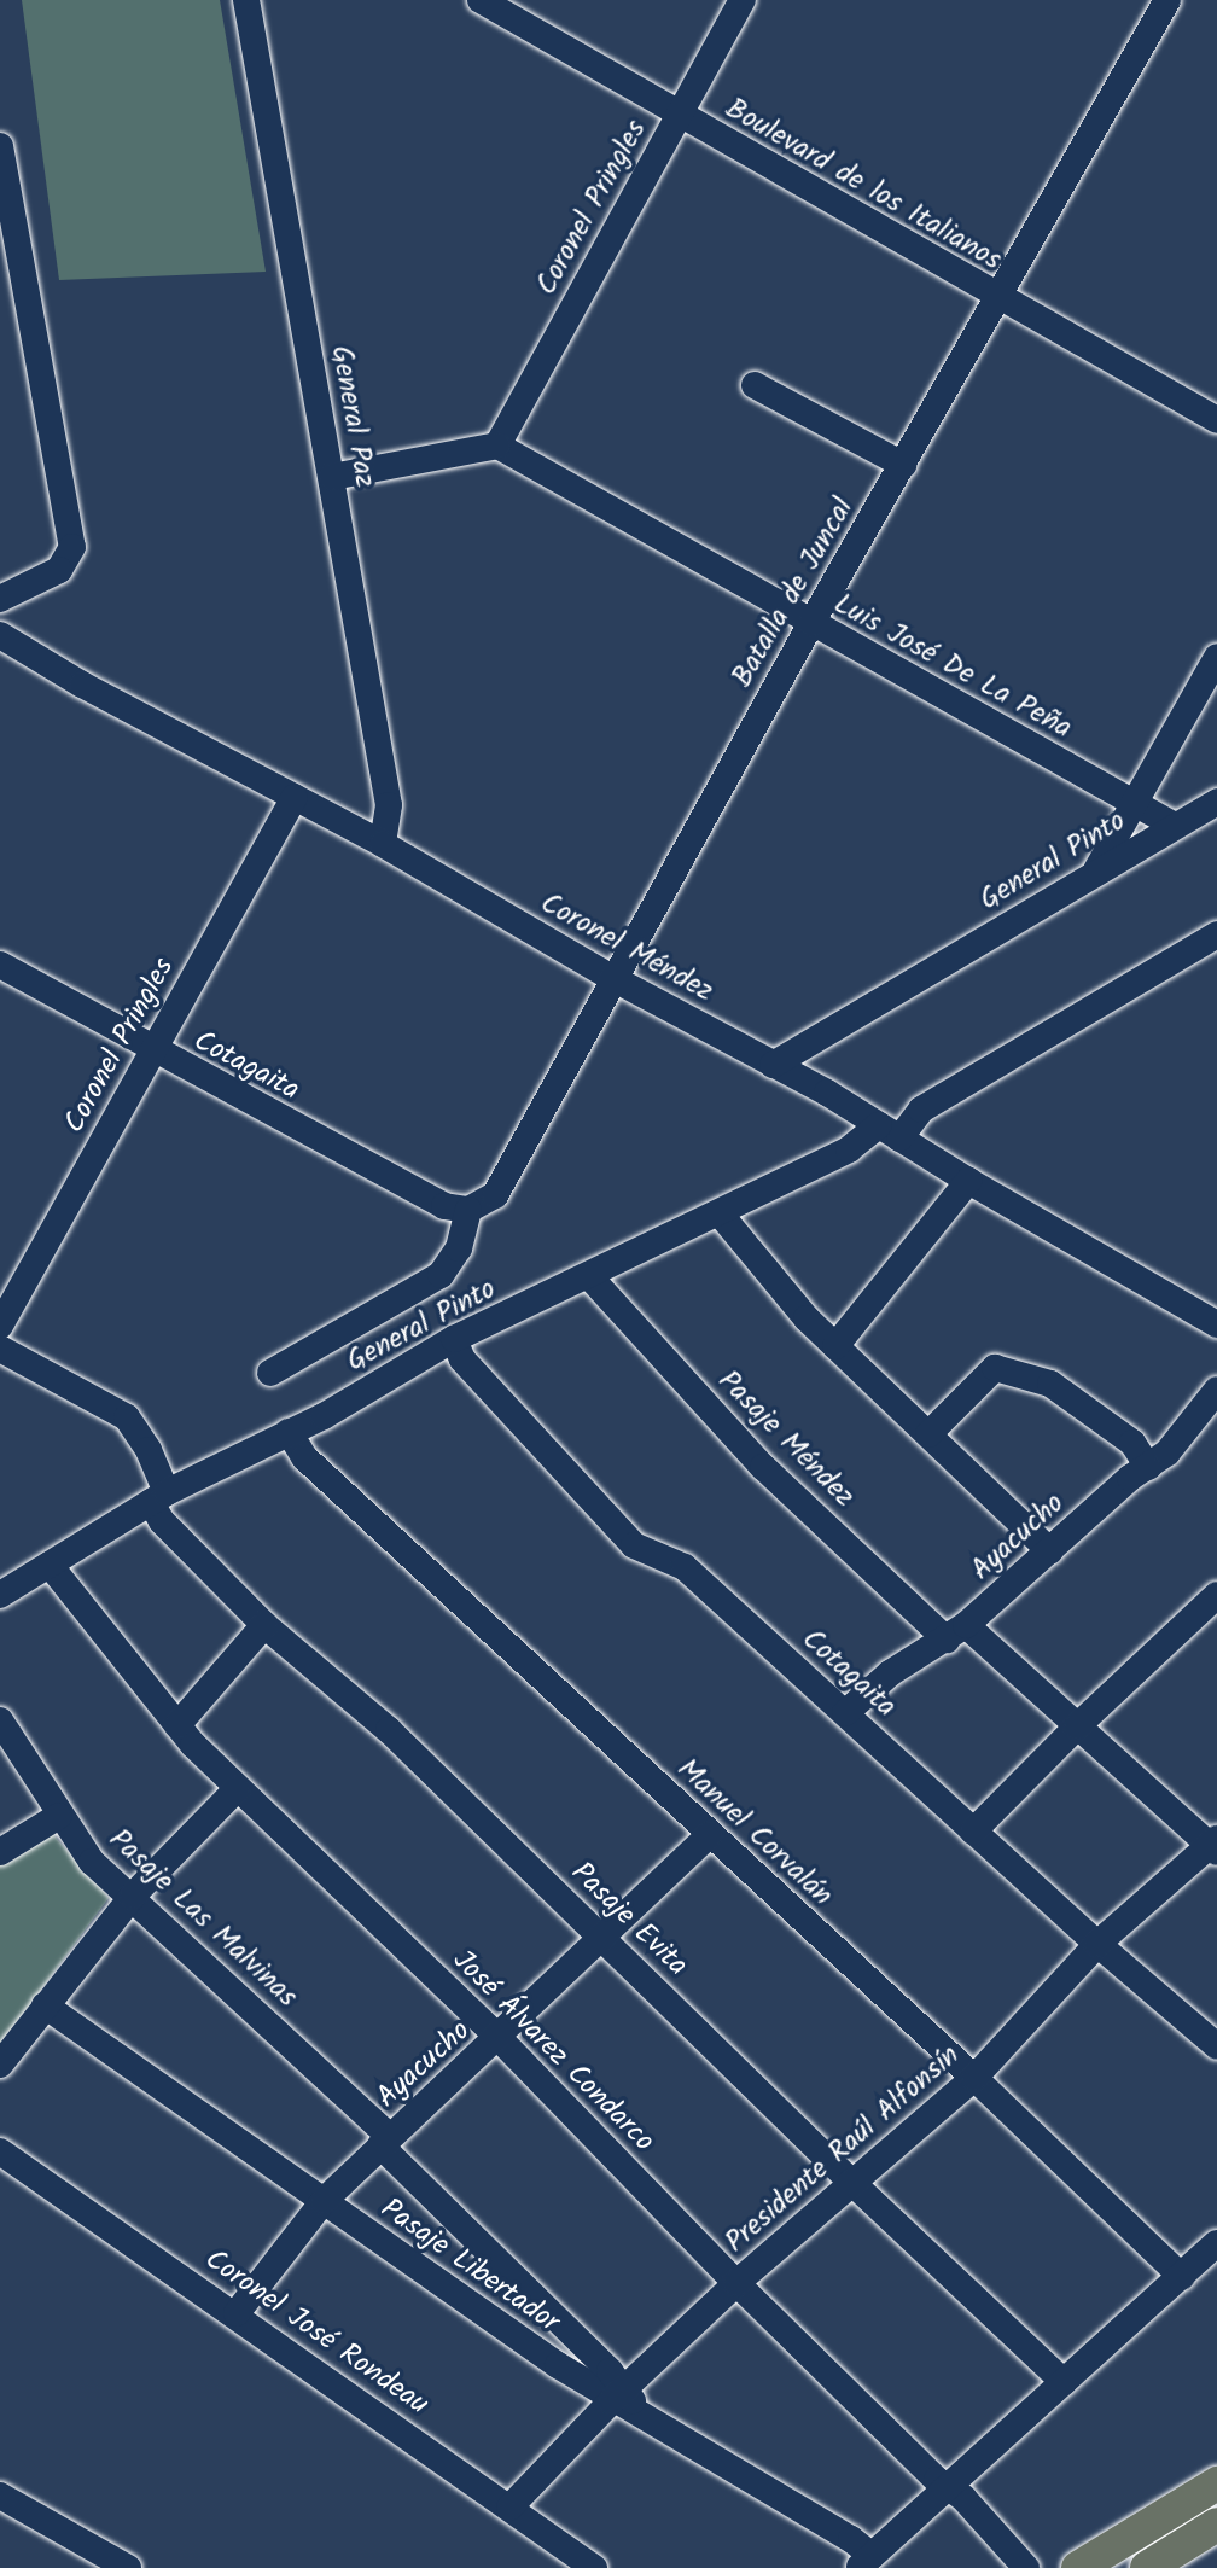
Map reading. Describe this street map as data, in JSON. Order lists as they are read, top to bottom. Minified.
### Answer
{"streets":{"street":["Boulevard de los Italianos","Coronel Pringles","General Paz","Batalla de Juncal","Luis José De La Peña","General Pinto","Coronel Méndez","Cotagaita","Pasaje Méndez","Ayacucho","Manuel Corvalán","Pasaje Las Malvinas","Pasaje Evita","José Álvarez Condarco","Presidente Raúl Alfonsín","Pasaje Libertador","Coronel José Rondeau"]},"crossings":[["Boulevard de los Italianos","Coronel Pringles"],["Boulevard de los Italianos","Batalla de Juncal"],["Coronel Pringles","Luis José De La Peña"],["Coronel Pringles","Coronel Méndez"],["Coronel Pringles","Cotagaita"],["General Paz","Coronel Méndez"],["Batalla de Juncal","Luis José De La Peña"],["Batalla de Juncal","Coronel Méndez"],["Batalla de Juncal","Cotagaita"],["Luis José De La Peña","General Pinto"],["General Pinto","Coronel Méndez"],["General Pinto","Cotagaita"],["General Pinto","Pasaje Méndez"],["General Pinto","Manuel Corvalán"],["General Pinto","Pasaje Evita"],["General Pinto","José Álvarez Condarco"],["Cotagaita","Ayacucho"],["Cotagaita","Presidente Raúl Alfonsín"],["Pasaje Méndez","Ayacucho"],["Pasaje Méndez","Presidente Raúl Alfonsín"],["Ayacucho","Manuel Corvalán"],["Ayacucho","Pasaje Las Malvinas"],["Ayacucho","Pasaje Evita"],["Ayacucho","José Álvarez Condarco"],["Ayacucho","Pasaje Libertador"],["Ayacucho","Coronel José Rondeau"],["Manuel Corvalán","Presidente Raúl Alfonsín"],["Pasaje Las Malvinas","Presidente Raúl Alfonsín"],["Pasaje Las Malvinas","Pasaje Libertador"],["Pasaje Evita","Presidente Raúl Alfonsín"],["José Álvarez Condarco","Presidente Raúl Alfonsín"],["Presidente Raúl Alfonsín","Pasaje Libertador"],["Presidente Raúl Alfonsín","Coronel José Rondeau"]]}
